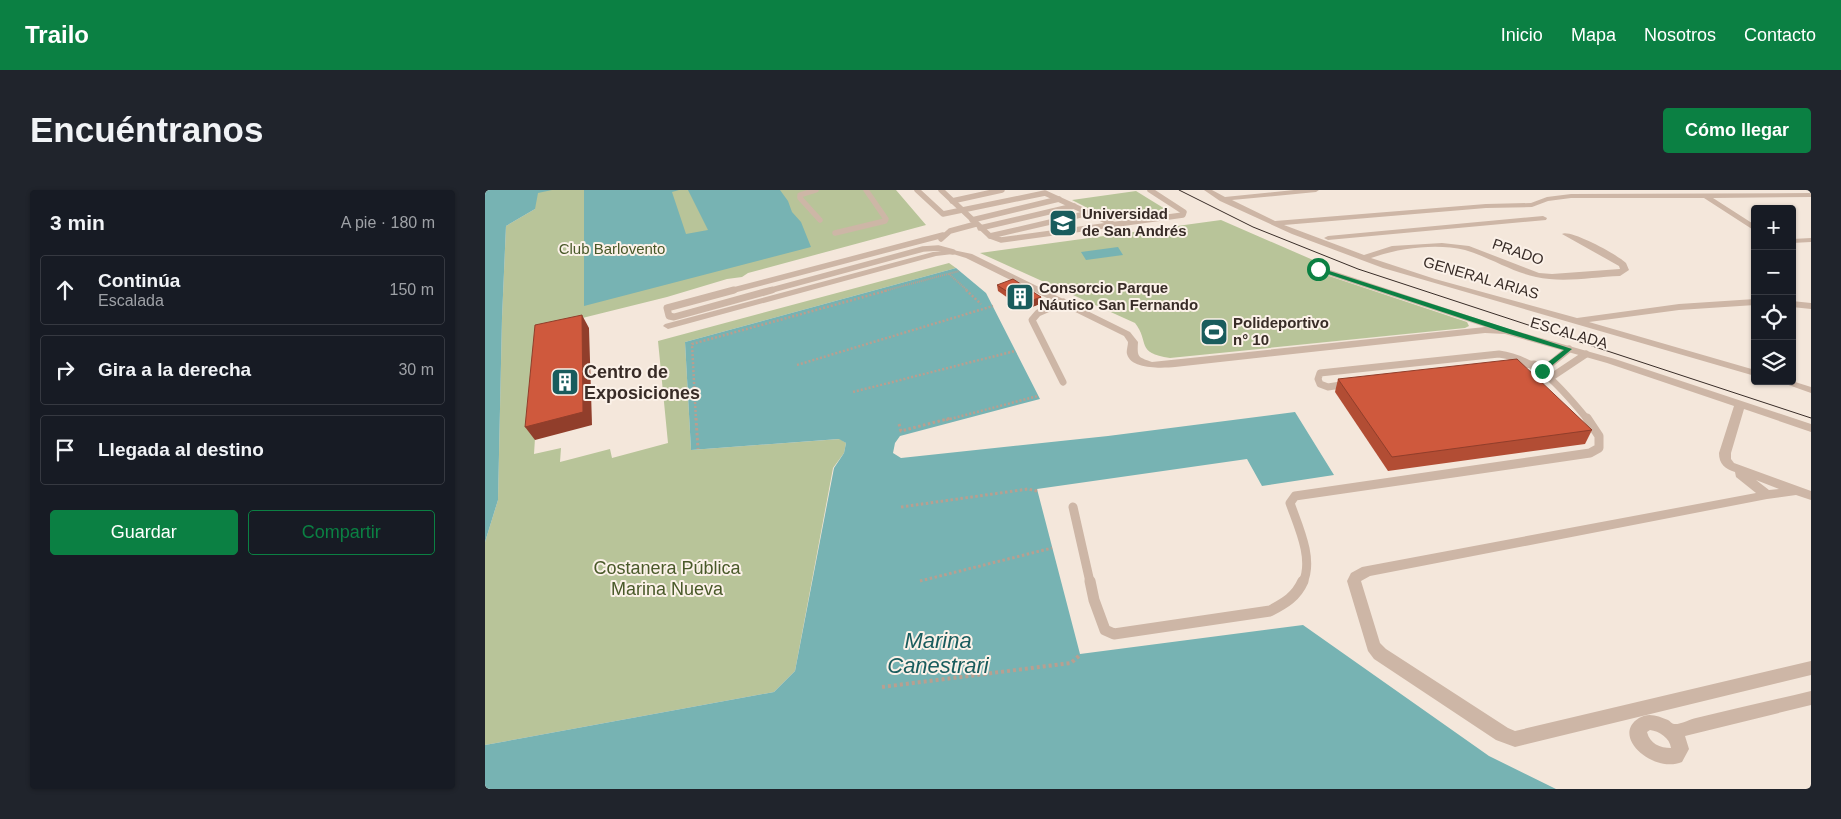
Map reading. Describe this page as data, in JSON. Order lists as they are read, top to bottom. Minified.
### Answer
{"streets":{"street":["PRADO","GENERAL ARIAS","ESCALADA"]},"crossings":[["PRADO","GENERAL ARIAS"]],"water":["Marina Canestrari"],"parks":["Club Barlovento","Costanera Pública Marina Nueva"],"places":{"school or university":["Universidad de San Andrés"],"building":["Consorcio Parque Náutico San Fernando","Centro de Exposiciones"],"sports":["Polideportivo n° 10"]},"page":{"header":"Trailo","nav":["Inicio","Mapa","Nosotros","Contacto"],"buttons":["Cómo llegar",["Guardar","Compartir"]],"title":"Encuéntranos","heading":["3 min","A pie · 180 m"],"map_buttons":["+","−"],"list":[["Continúa","Escalada","150 m"],["Gira a la derecha","30 m"],"Llegada al destino"]}}
